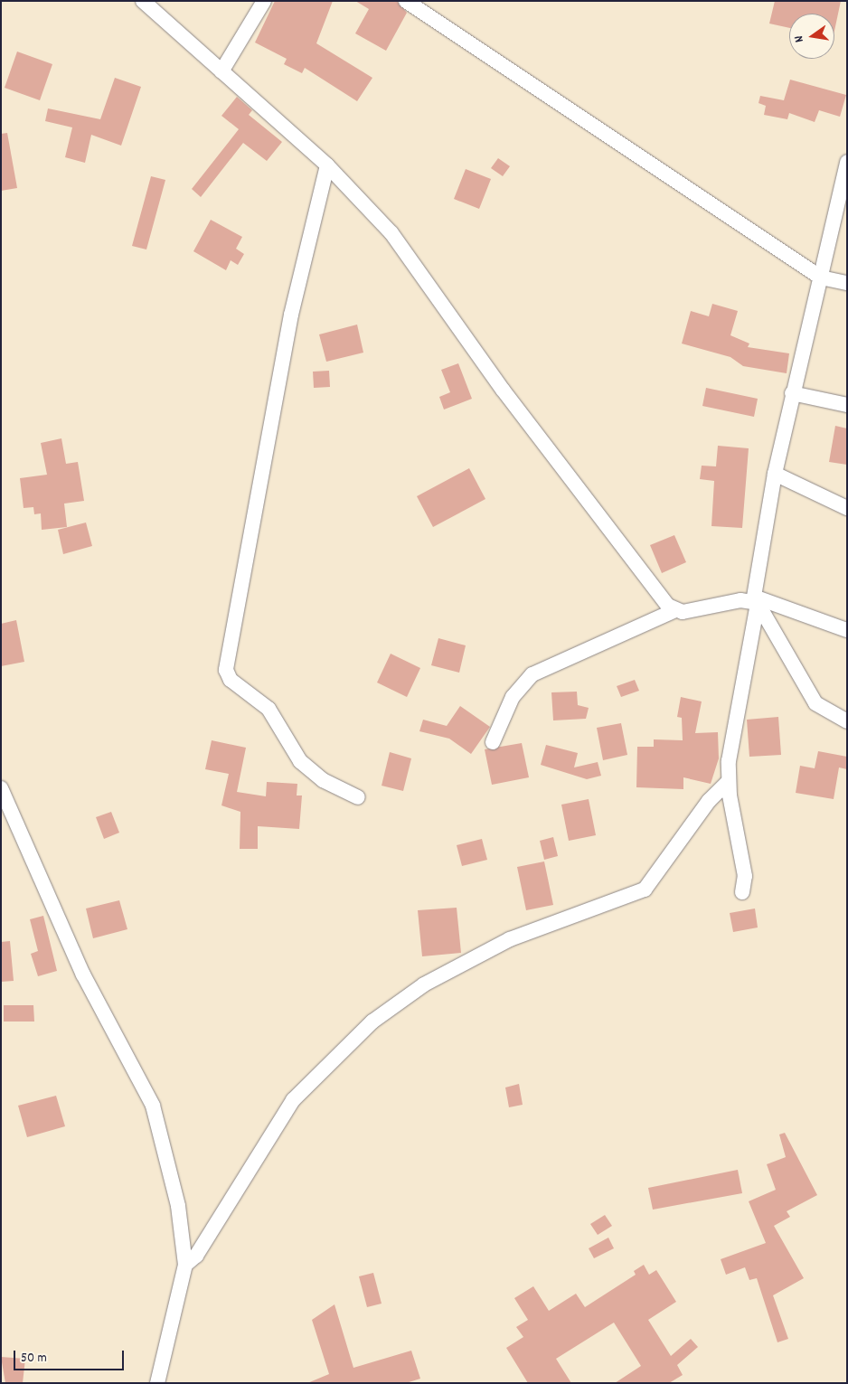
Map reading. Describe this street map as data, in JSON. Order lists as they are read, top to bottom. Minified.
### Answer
{"scale_bar":"50 m","north":"left"}
